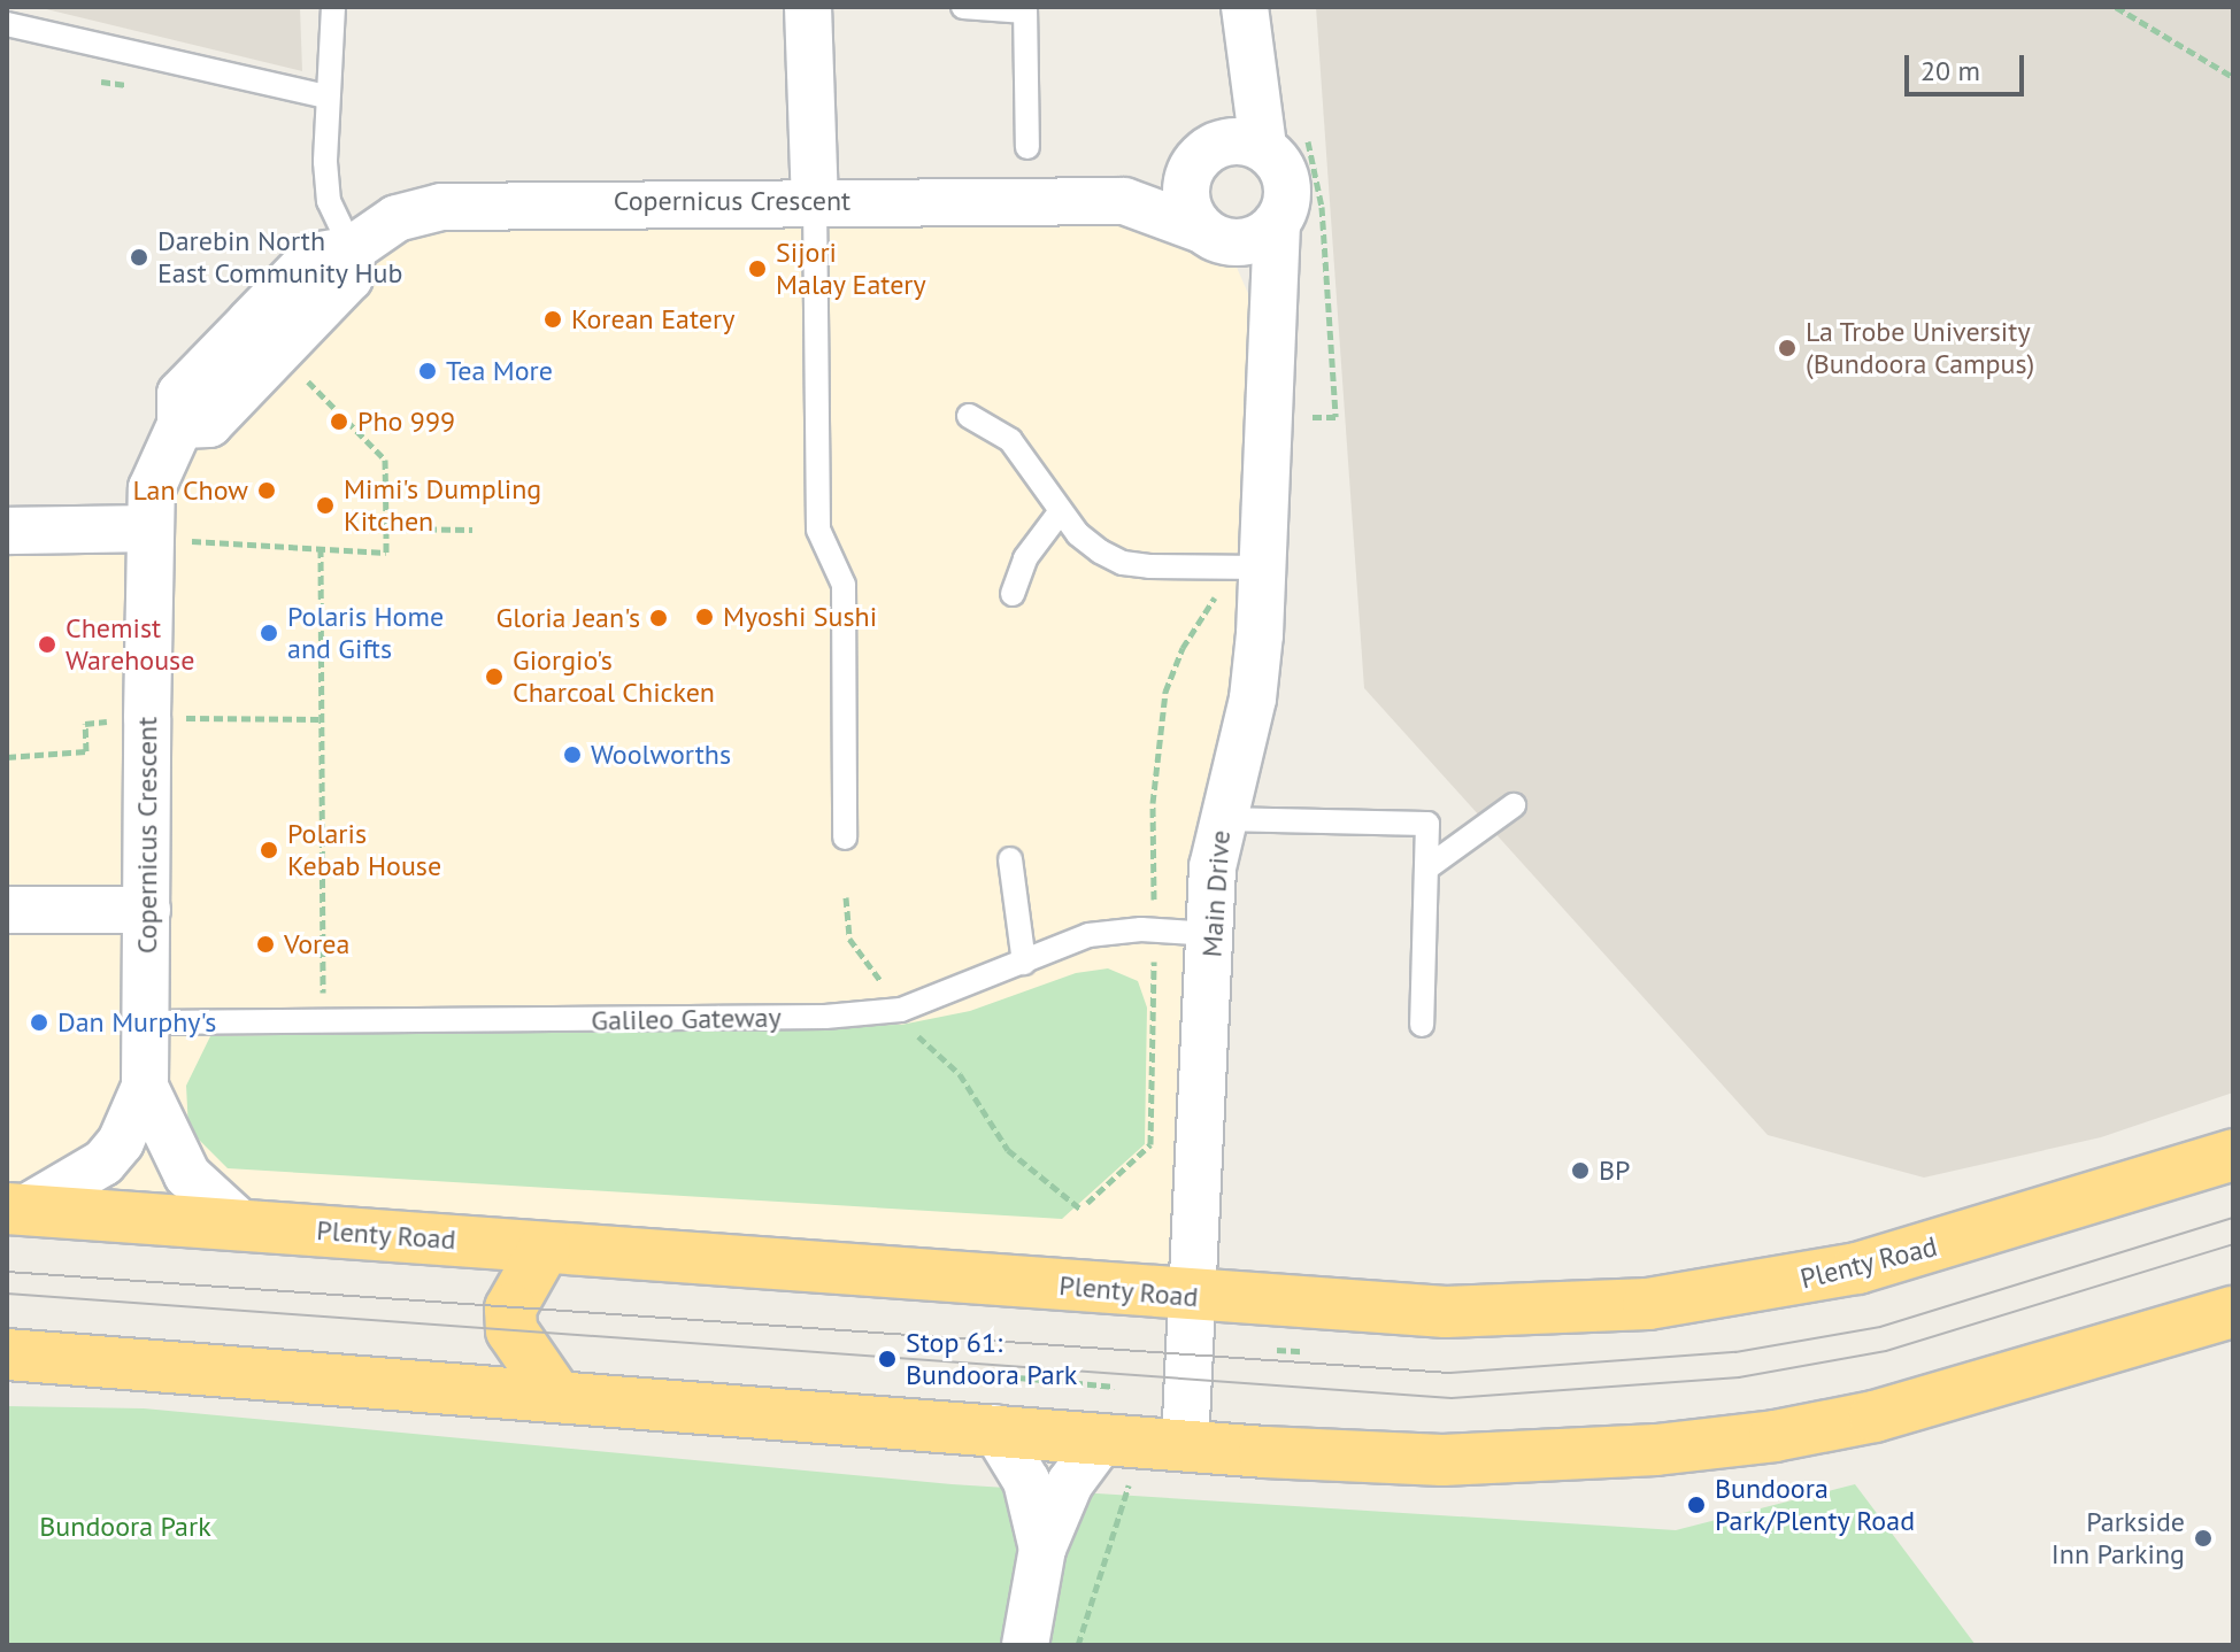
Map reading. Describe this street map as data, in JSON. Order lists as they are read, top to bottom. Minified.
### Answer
{"streets":{"highway":["Plenty Road"],"street":["Copernicus Crescent","Main Drive"],"lane":["Galileo Gateway"]},"crossings":[["Copernicus Crescent","Main Drive"],["Copernicus Crescent","Galileo Gateway"],["Copernicus Crescent","Plenty Road"],["Main Drive","Galileo Gateway"],["Main Drive","Plenty Road"]],"parks":["Bundoora Park"],"places":["Darebin North East Community Hub","Sijori Malay Eatery","Korean Eatery","La Trobe University (Bundoora Campus)","Tea More","Pho 999","Lan Chow","Mimi's Dumpling Kitchen","Myoshi Sushi","Gloria Jean's","Polaris Home and Gifts","Chemist Warehouse","Giorgio's Charcoal Chicken","Woolworths","Polaris Kebab House","Vorea","Dan Murphy's","BP","Stop 61: Bundoora Park","Bundoora Park/Plenty Road","Parkside Inn Parking"],"scale_bar":"20 m"}
